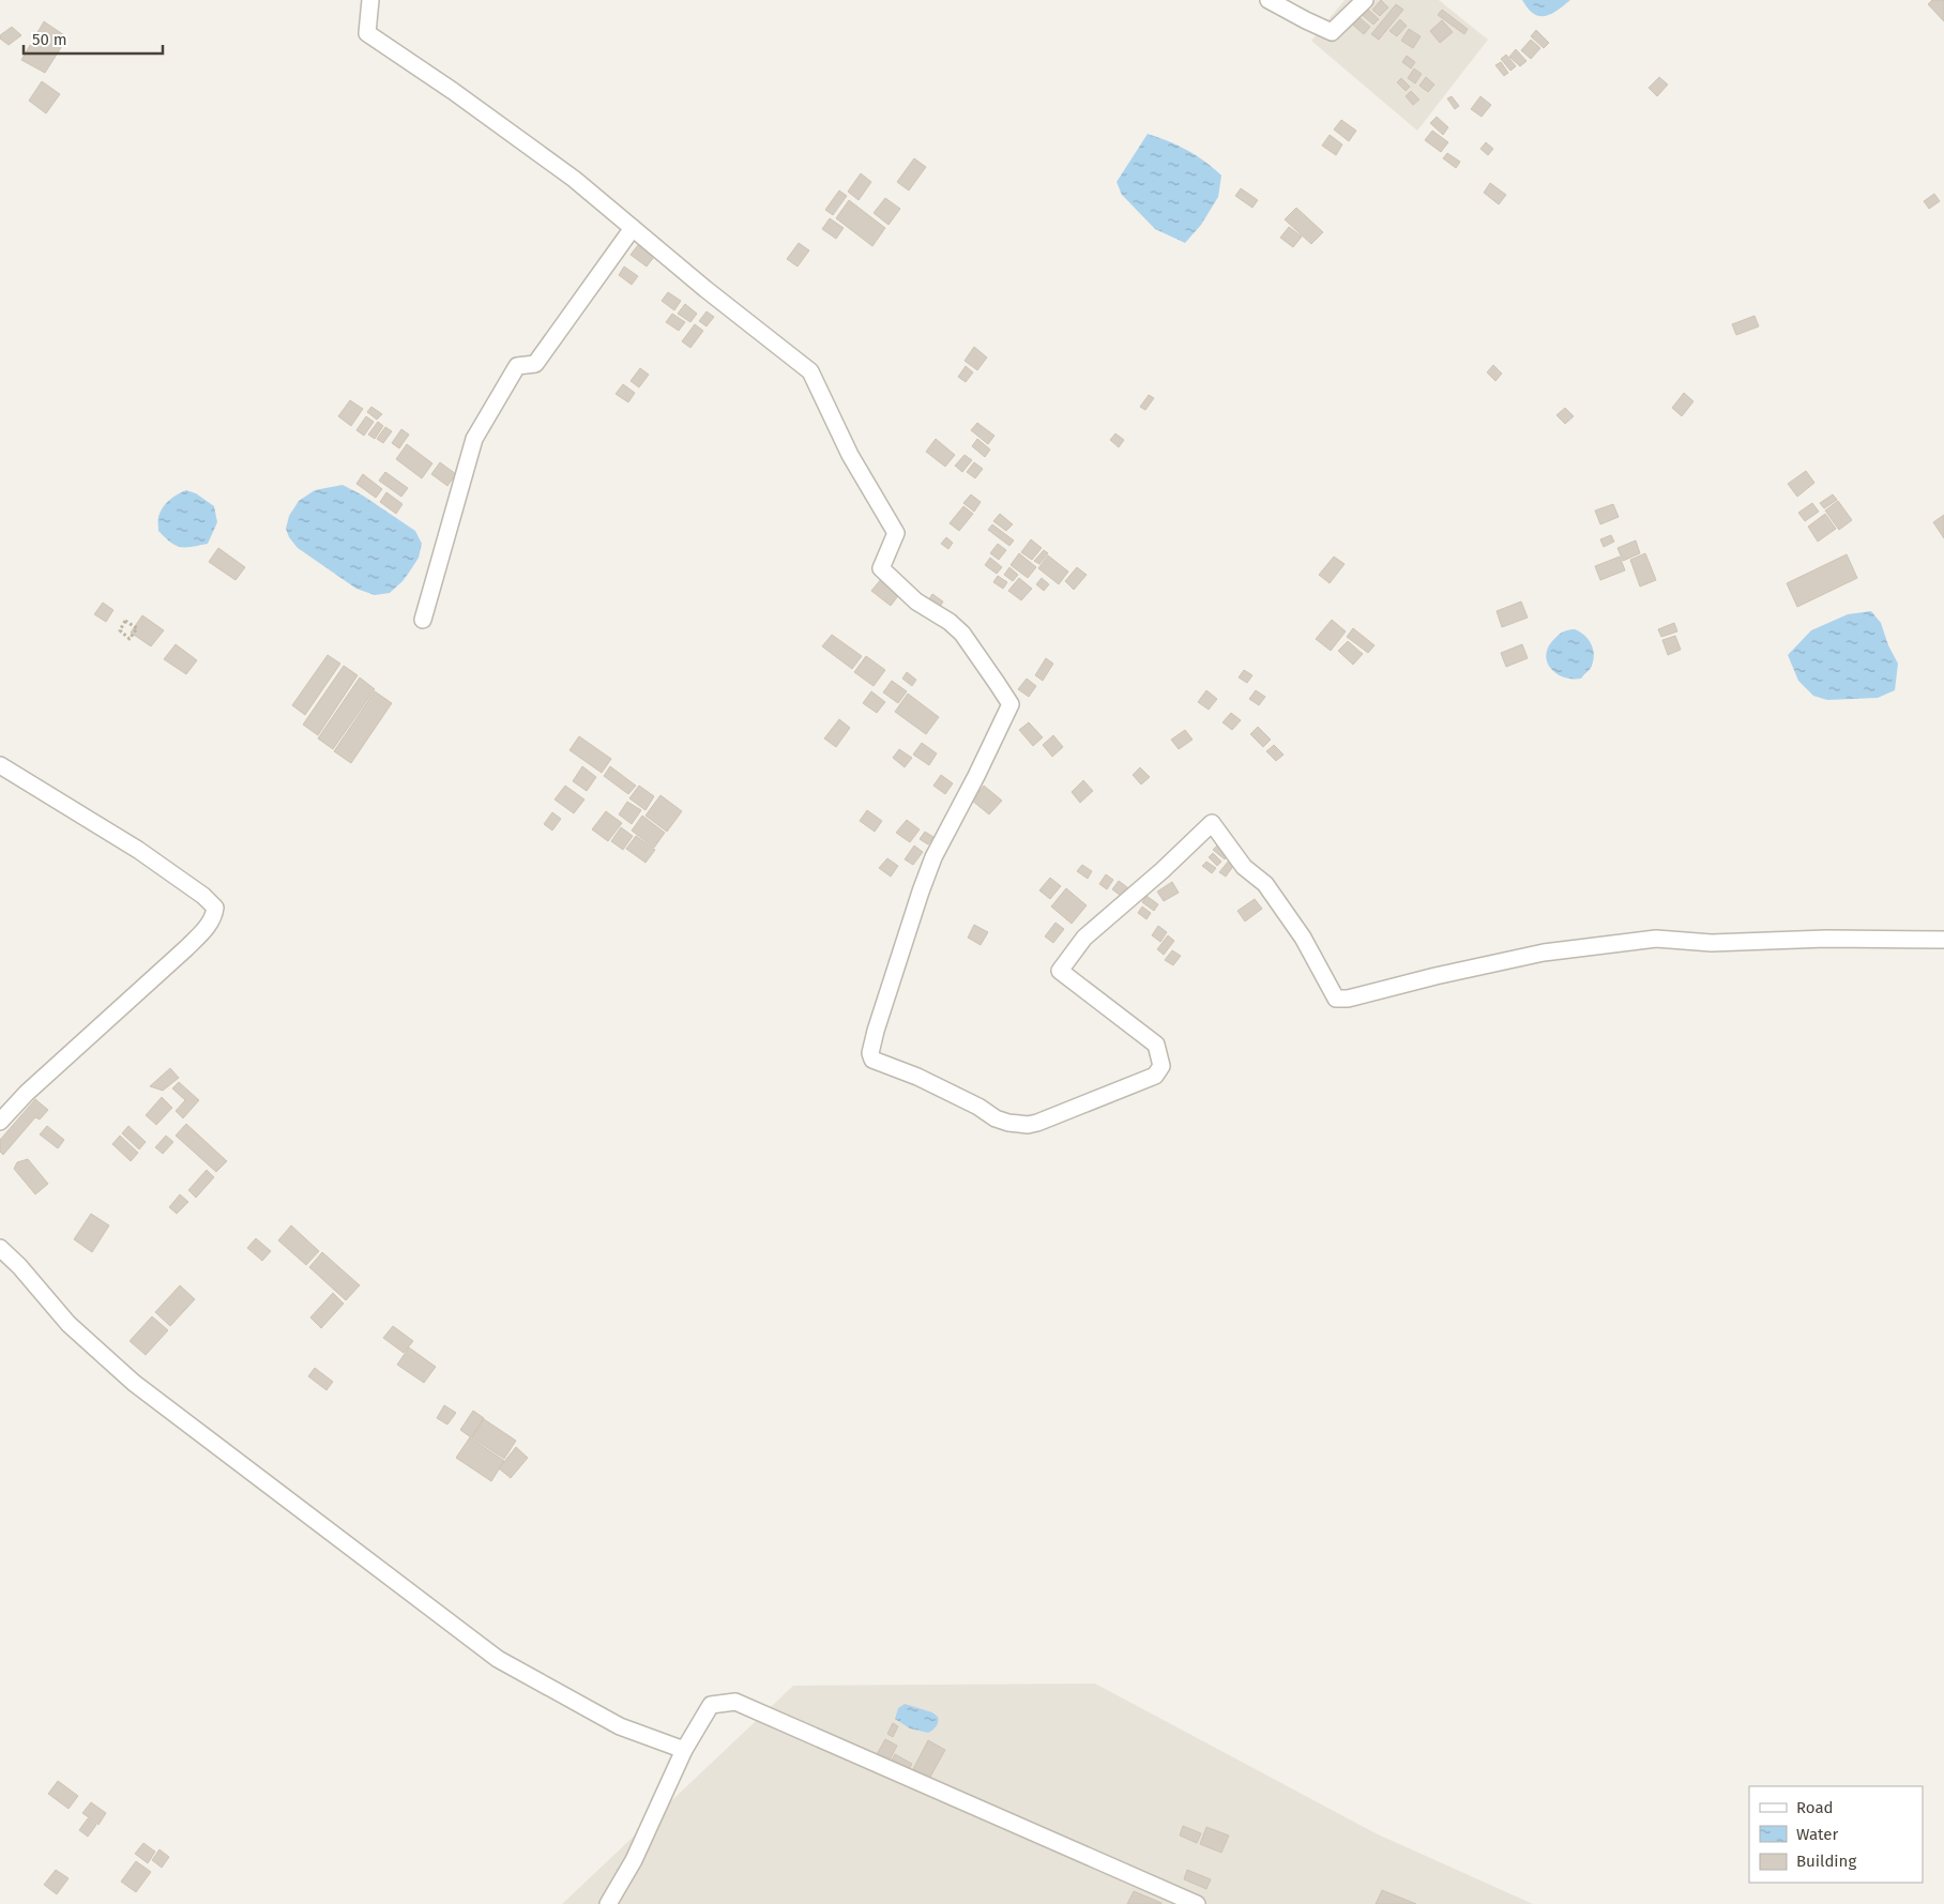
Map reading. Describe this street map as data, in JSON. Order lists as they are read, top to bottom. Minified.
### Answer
{"legend":["Road","Water","Building"],"scale_bar":"50 m"}
